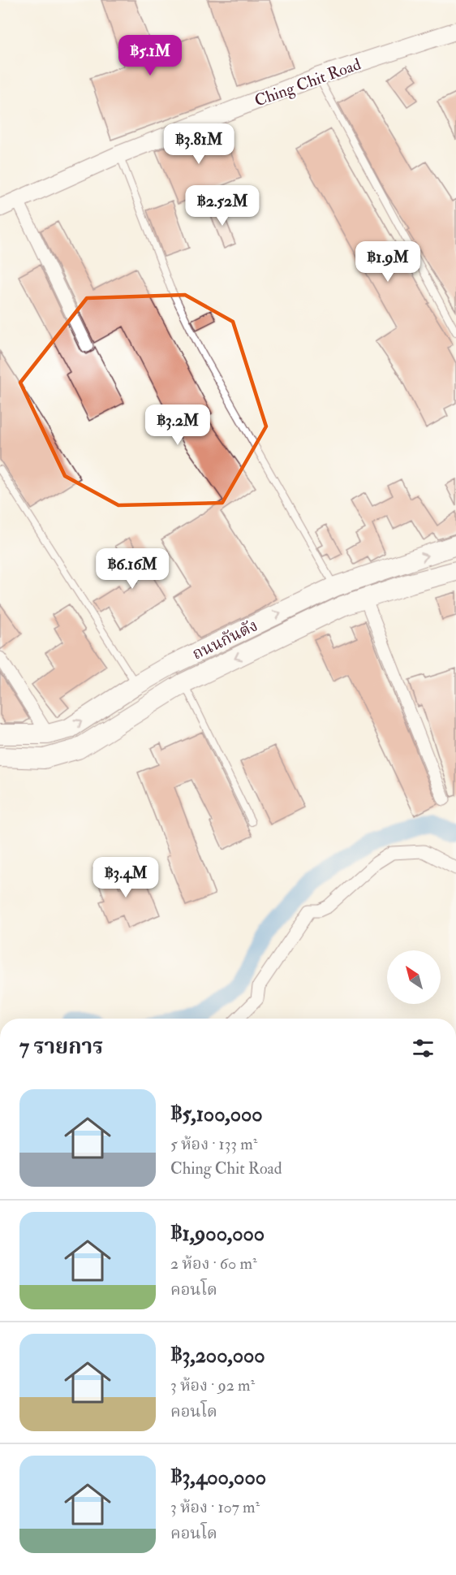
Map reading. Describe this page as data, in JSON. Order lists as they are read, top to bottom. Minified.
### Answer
{"streets":{"main road":["ถนนกันตัง"],"street":["Ching Chit Road"]},"north":"top left","page":{"price":["฿5.1M","฿3.81M","฿2.52M","฿1.9M","฿3.2M","฿6.16M","฿3.4M"],"heading":"7 รายการ","list":[{"name":"฿5,100,000","note":"5 ห้อง · 133 m² · Ching Chit Road"},{"name":"฿1,900,000","note":"2 ห้อง · 60 m² · คอนโด"},{"name":"฿3,200,000","note":"3 ห้อง · 92 m² · คอนโด"},{"name":"฿3,400,000","note":"3 ห้อง · 107 m² · คอนโด"}]}}
